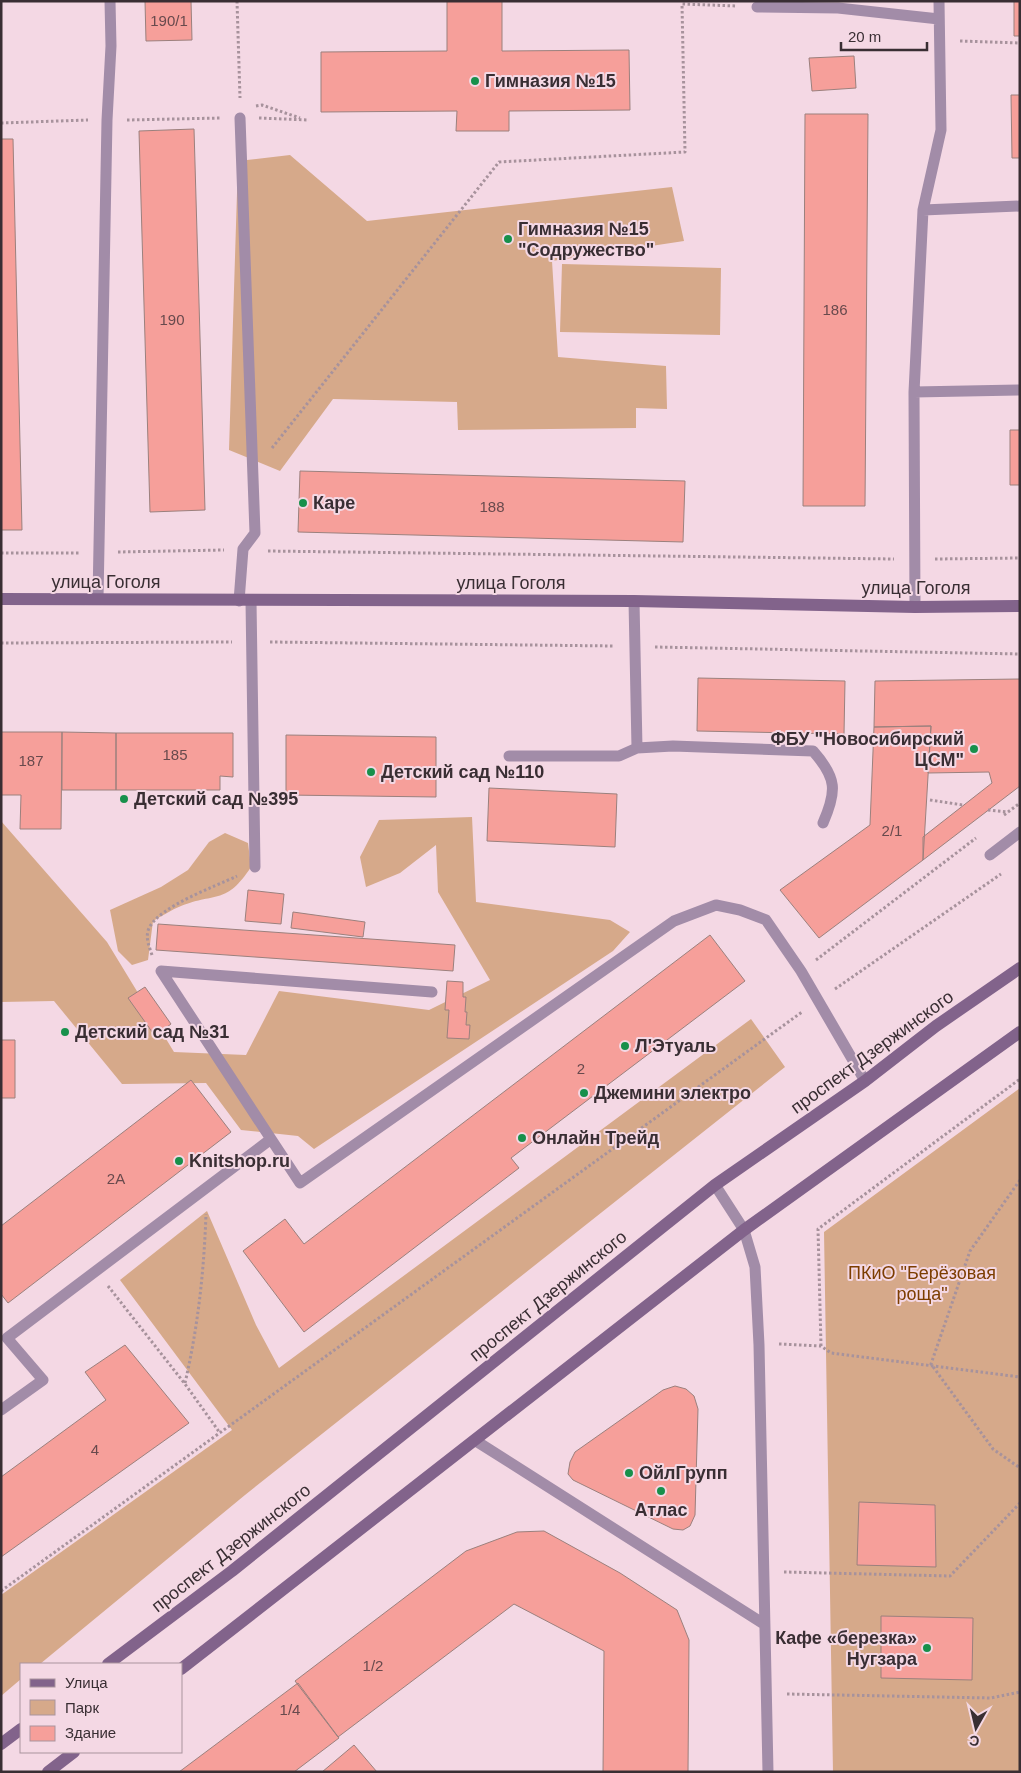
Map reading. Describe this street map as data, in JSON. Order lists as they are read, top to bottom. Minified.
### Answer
{"streets":{"main road":["улица Гоголя","проспект Дзержинского"]},"parks":["ПКиО \"Берёзовая роща\""],"places":["Гимназия №15","Гимназия №15 \"Содружество\"","Каре","ФБУ \"Новосибирский ЦСМ\"","Детский сад №110","Детский сад №395","Детский сад №31","Л'Этуаль","Джемини электро","Онлайн Трейд","Knitshop.ru","ОйлГрупп","Атлас","Кафе «березка» Нугзара"],"house_numbers":["190/1","186","190","188","185","187","2/1","2","2А","4","1/2","1/4"],"legend":["Улица","Парк","Здание"],"scale_bar":"20 m","north":"bottom"}
